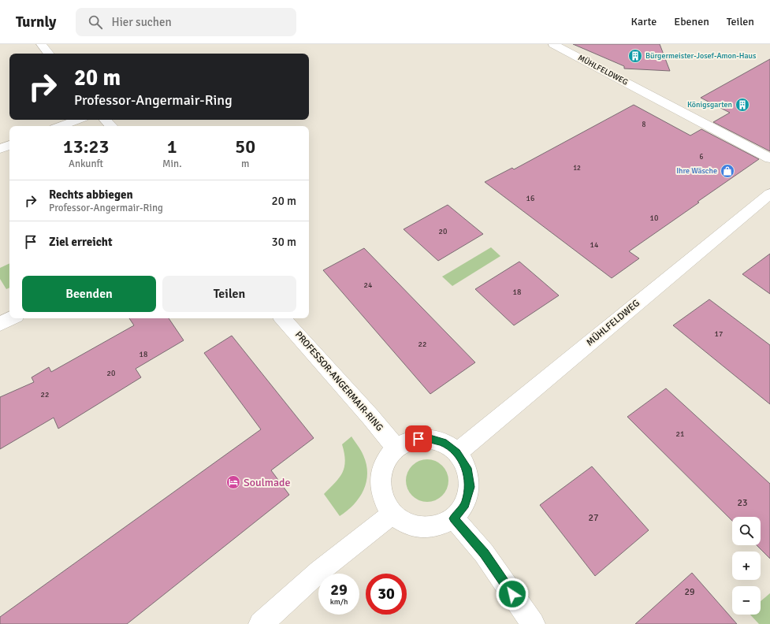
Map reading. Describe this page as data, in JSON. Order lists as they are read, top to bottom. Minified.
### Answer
{"streets":{"street":["MÜHLFELDWEG","PROFESSOR-ANGERMAIR-RING"]},"crossings":[["MÜHLFELDWEG","PROFESSOR-ANGERMAIR-RING"]],"places":{"building":["Bürgermeister-Josef-Amon-Haus","Königsgarten"],"shop":["Ihre Wäsche"],"hotel":["Soulmade"]},"house_numbers":["8","6","12","16","10","20","14","24","18","17","22","18","20","22","21","23","27","29"],"page":{"header":"Turnly","search":"Hier suchen","nav":["Karte","Ebenen","Teilen"],"turn":["20 m","Professor-Angermair-Ring"],"eta":["13:23","Ankunft","1","Min.","50","m"],"list":[{"name":"Rechts abbiegen","note":"Professor-Angermair-Ring","value":"20 m"},{"name":"Ziel erreicht","value":"30 m"}],"buttons":["Beenden","Teilen"],"map_buttons":["+","−"],"speed":"29 km/h","limit":"30"}}
